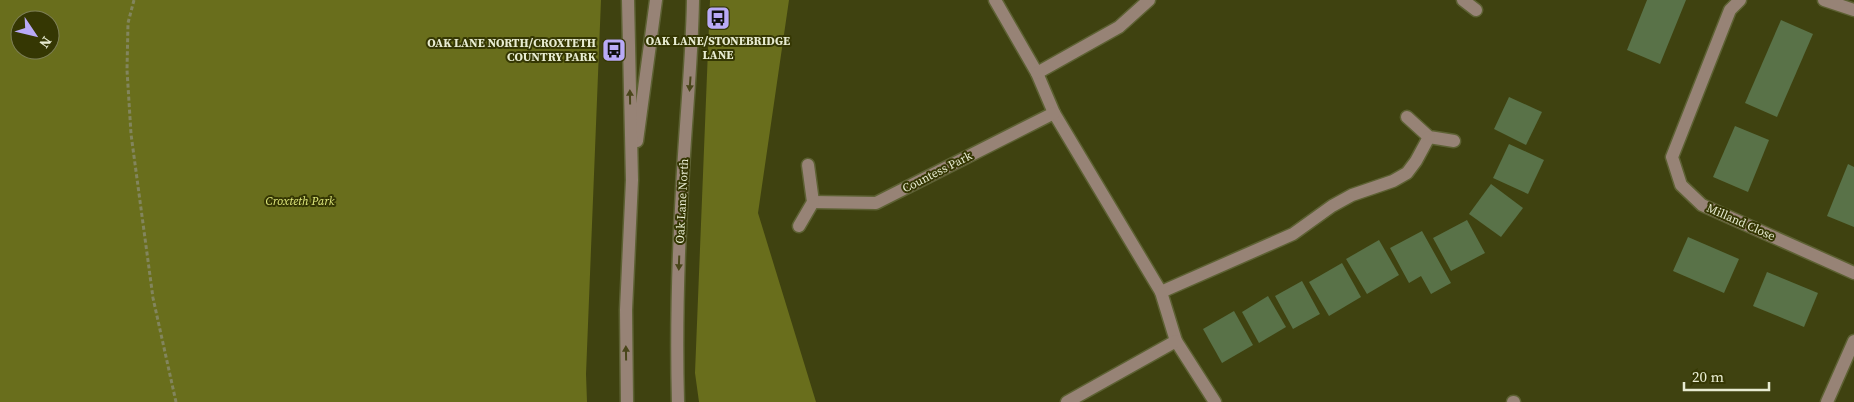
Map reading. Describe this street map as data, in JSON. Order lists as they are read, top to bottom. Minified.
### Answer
{"streets":{"street":["Countess Park","Oak Lane North","Milland Close"]},"parks":["Croxteth Park"],"places":{"bus stop":["OAK LANE/STONEBRIDGE LANE","OAK LANE NORTH/CROXTETH COUNTRY PARK"]},"scale_bar":"20 m","north":"bottom right"}
